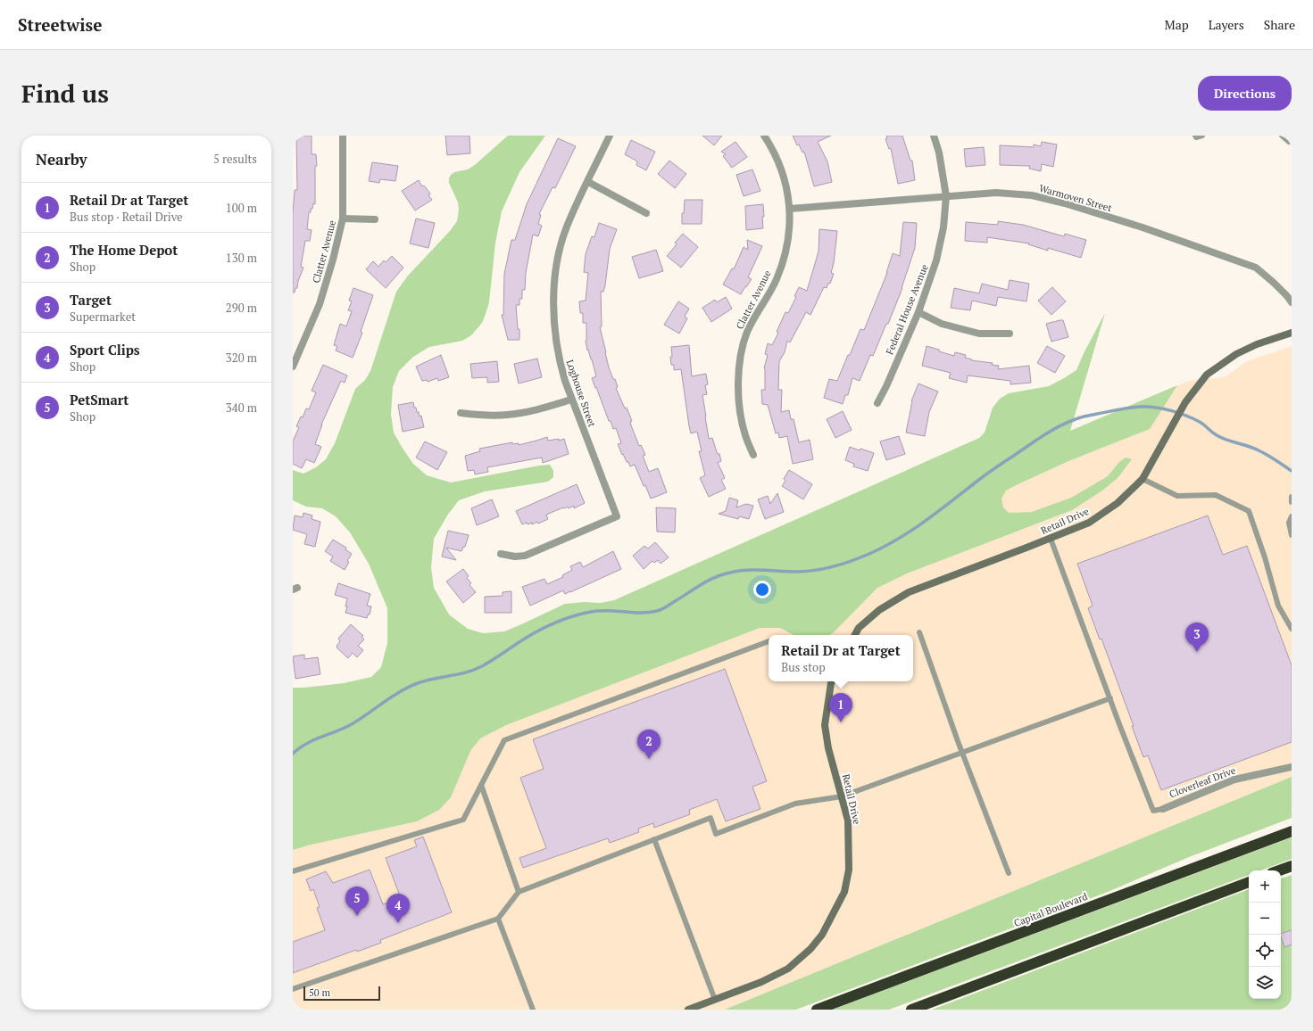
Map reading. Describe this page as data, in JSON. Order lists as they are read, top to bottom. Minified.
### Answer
{"streets":{"highway":["Capital Boulevard"],"street":["Warmoven Street","Clatter Avenue","Federal House Avenue","Loghouse Street","Retail Drive","Cloverleaf Drive"]},"crossings":[["Warmoven Street","Clatter Avenue"],["Warmoven Street","Federal House Avenue"]],"scale_bar":"50 m","page":{"header":"Streetwise","nav":["Map","Layers","Share"],"buttons":"Directions","title":"Find us","heading":["Nearby","5 results"],"list":[{"mark":"1","name":"Retail Dr at Target","note":"Bus stop · Retail Drive","value":"100 m"},{"mark":"2","name":"The Home Depot","note":"Shop","value":"130 m"},{"mark":"3","name":"Target","note":"Supermarket","value":"290 m"},{"mark":"4","name":"Sport Clips","note":"Shop","value":"320 m"},{"mark":"5","name":"PetSmart","note":"Shop","value":"340 m"}],"pins":["3","1","2","5","4"],"popup":["Retail Dr at Target","Bus stop"],"map_buttons":["+","−"],"scale":"50 m"}}
